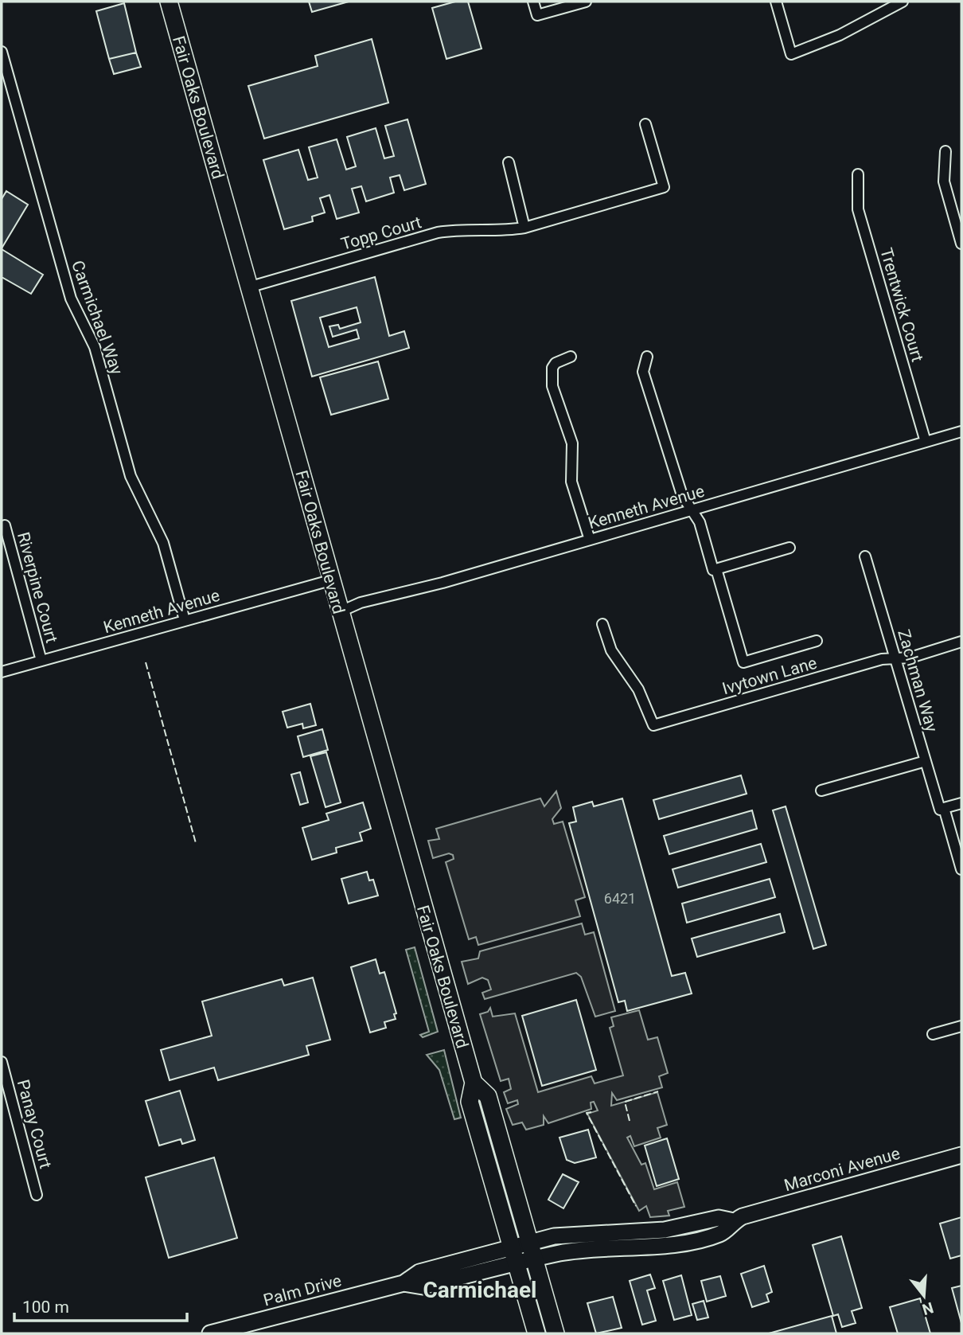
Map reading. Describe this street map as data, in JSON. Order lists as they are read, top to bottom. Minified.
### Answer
{"streets":{"main road":["Fair Oaks Boulevard","Marconi Avenue","Palm Drive"],"street":["Topp Court","Trentwick Court","Carmichael Way","Kenneth Avenue","Riverpine Court","Ivytown Lane","Zachman Way","Panay Court"]},"crossings":[["Fair Oaks Boulevard","Topp Court"],["Fair Oaks Boulevard","Kenneth Avenue"],["Fair Oaks Boulevard","Marconi Avenue"],["Fair Oaks Boulevard","Palm Drive"],["Trentwick Court","Kenneth Avenue"],["Carmichael Way","Kenneth Avenue"],["Kenneth Avenue","Riverpine Court"],["Ivytown Lane","Zachman Way"],["Marconi Avenue","Palm Drive"]],"districts":["Carmichael"],"house_numbers":["6421"],"scale_bar":"100 m","north":"bottom"}
